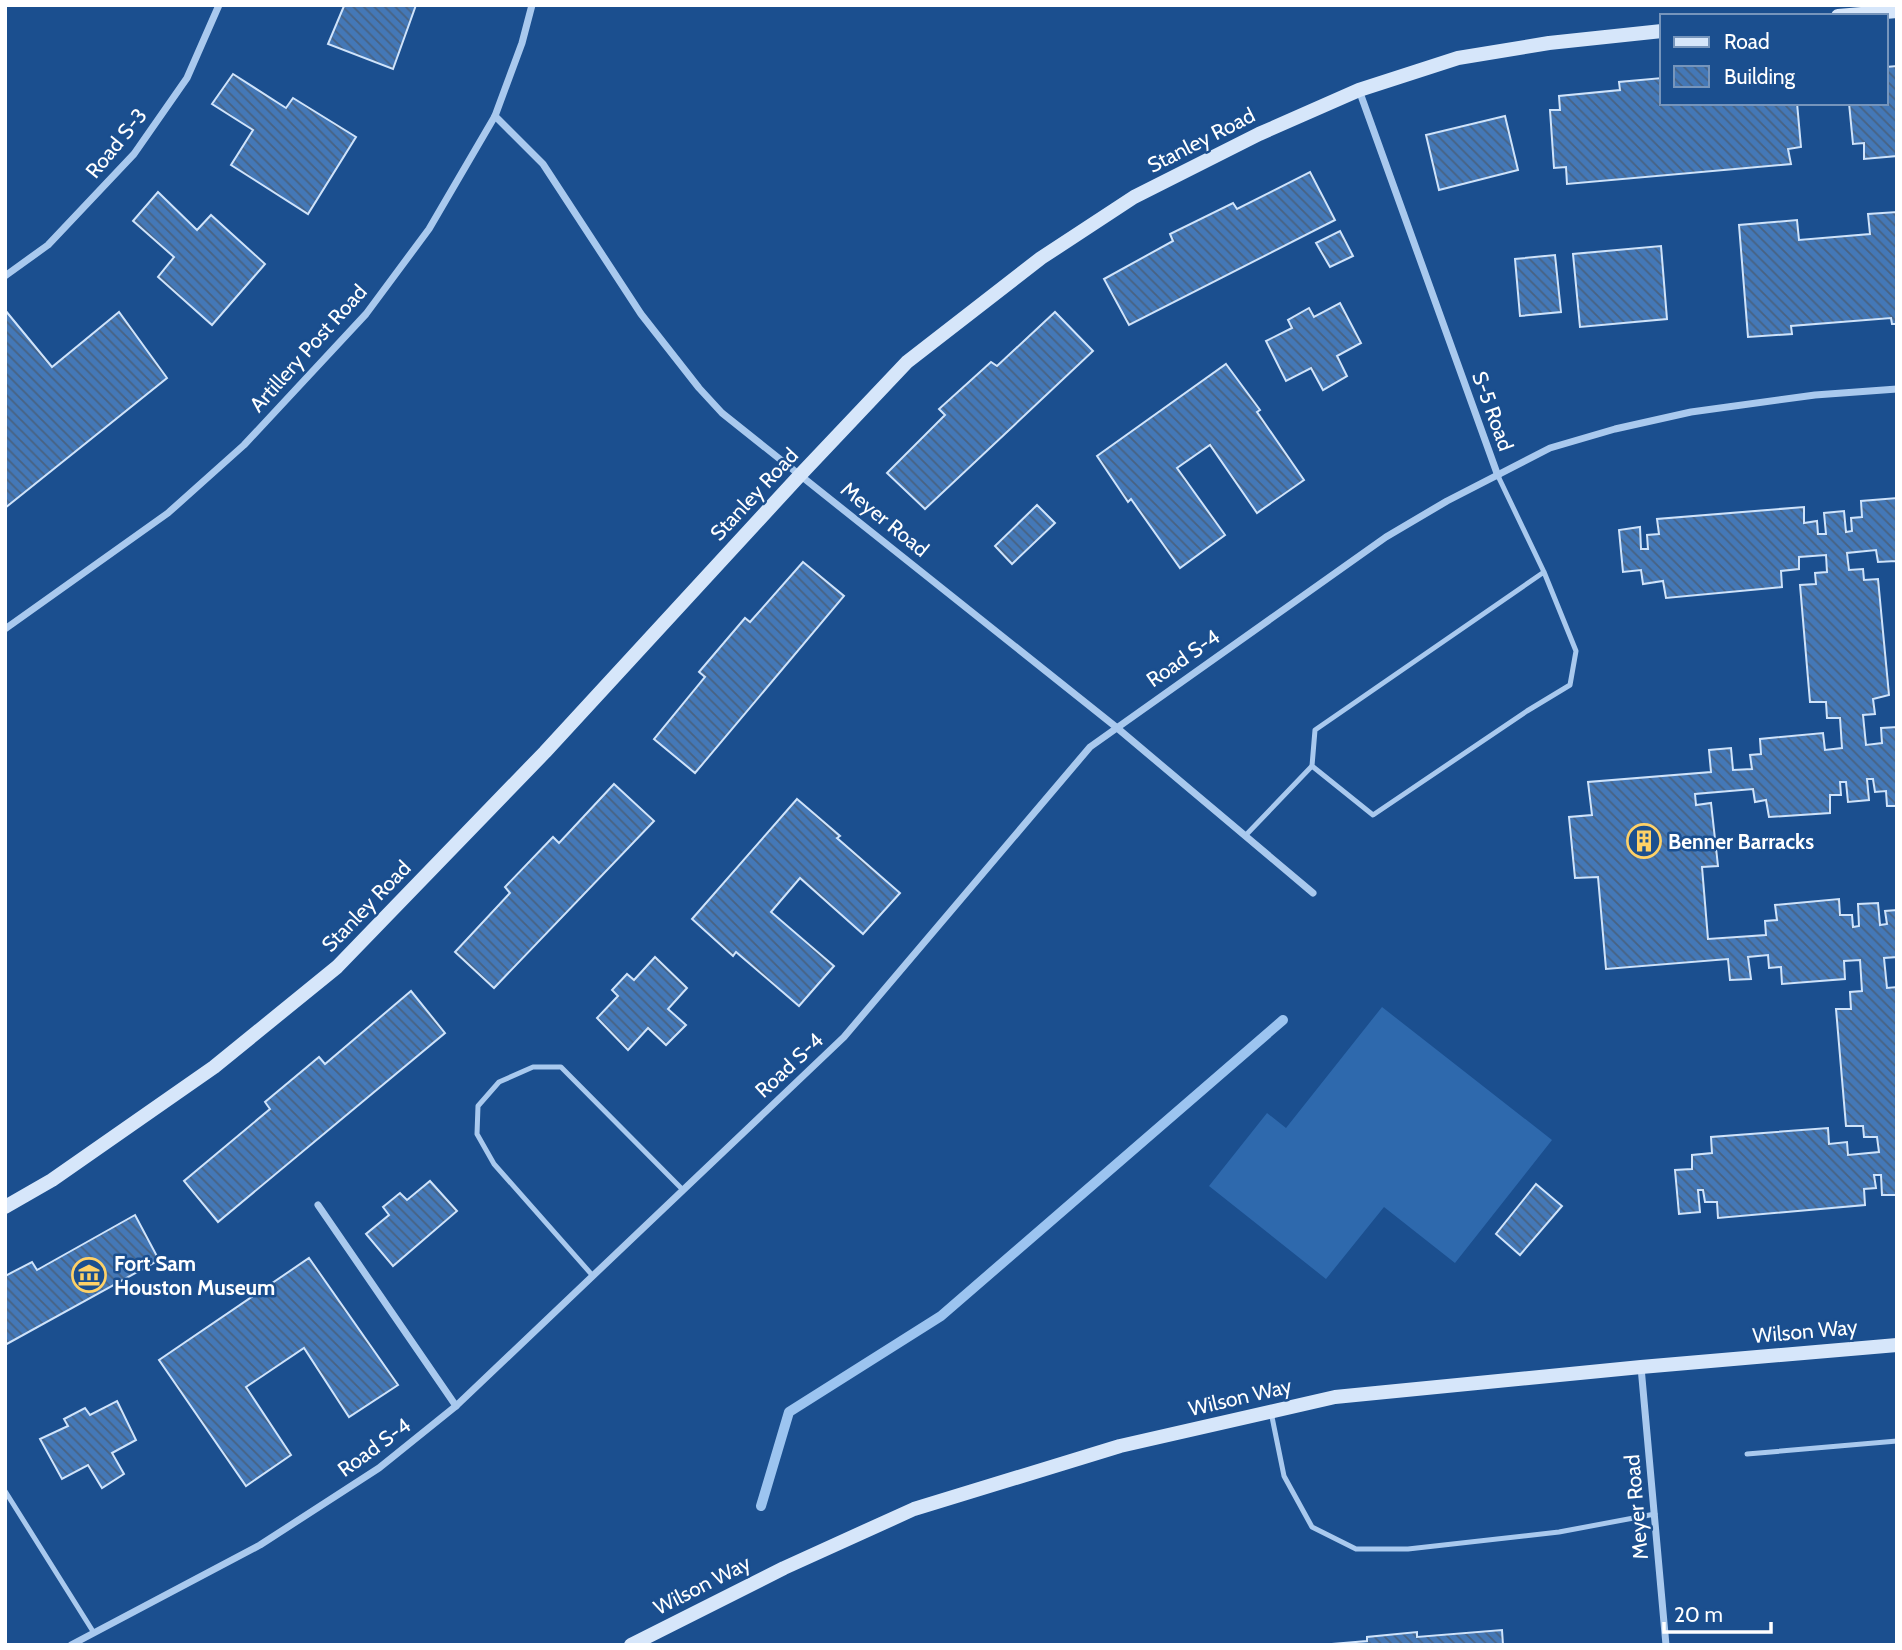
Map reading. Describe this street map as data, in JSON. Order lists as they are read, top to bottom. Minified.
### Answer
{"streets":{"street":["Stanley Road","Road S-3","Artillery Post Road","S-5 Road","Meyer Road","Road S-4","Wilson Way"]},"crossings":[["Stanley Road","S-5 Road"],["Stanley Road","Meyer Road"],["Artillery Post Road","Meyer Road"],["S-5 Road","Road S-4"],["Meyer Road","Road S-4"],["Meyer Road","Wilson Way"]],"places":{"building":["Benner Barracks"],"museum":["Fort Sam Houston Museum"]},"legend":["Road","Building"],"scale_bar":"20 m"}
